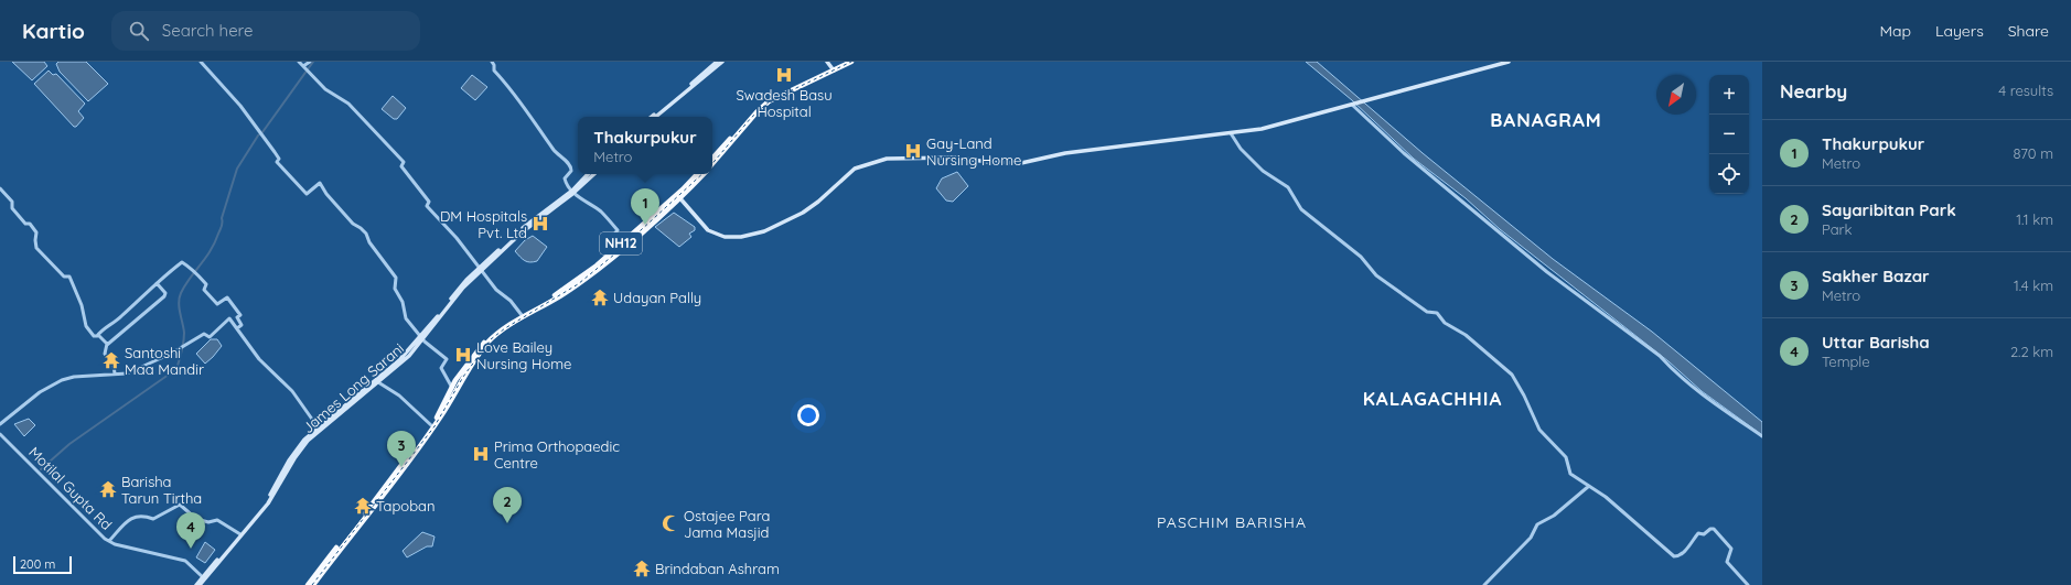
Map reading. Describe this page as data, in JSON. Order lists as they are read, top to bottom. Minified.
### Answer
{"streets":{"highway":["NH12"],"main road":["James Long Sarani"],"street":["Motilal Gupta Rd"]},"crossings":[["James Long Sarani","Motilal Gupta Rd"]],"districts":["BANAGRAM","KALAGACHHIA","PASCHIM BARISHA"],"places":{"hospital":["Swadesh Basu Hospital","Gay-Land Nursing Home","DM Hospitals Pvt. Ltd","Love Bailey Nursing Home","Prima Orthopaedic Centre"],"temple":["Udayan Pally","Santoshi Maa Mandir","Barisha Tarun Tirtha","Tapoban","Brindaban Ashram"],"mosque":["Ostajee Para Jama Masjid"]},"scale_bar":"200 m","north":"bottom left","page":{"header":"Kartio","search":"Search here","nav":["Map","Layers","Share"],"heading":["Nearby","4 results"],"map_buttons":["+","−"],"popup":["Thakurpukur","Metro"],"list":[{"mark":"1","name":"Thakurpukur","note":"Metro","value":"870 m"},{"mark":"2","name":"Sayaribitan Park","note":"Park","value":"1.1 km"},{"mark":"3","name":"Sakher Bazar","note":"Metro","value":"1.4 km"},{"mark":"4","name":"Uttar Barisha","note":"Temple","value":"2.2 km"}],"pins":["1","3","2","4"],"scale":"200 m"}}
